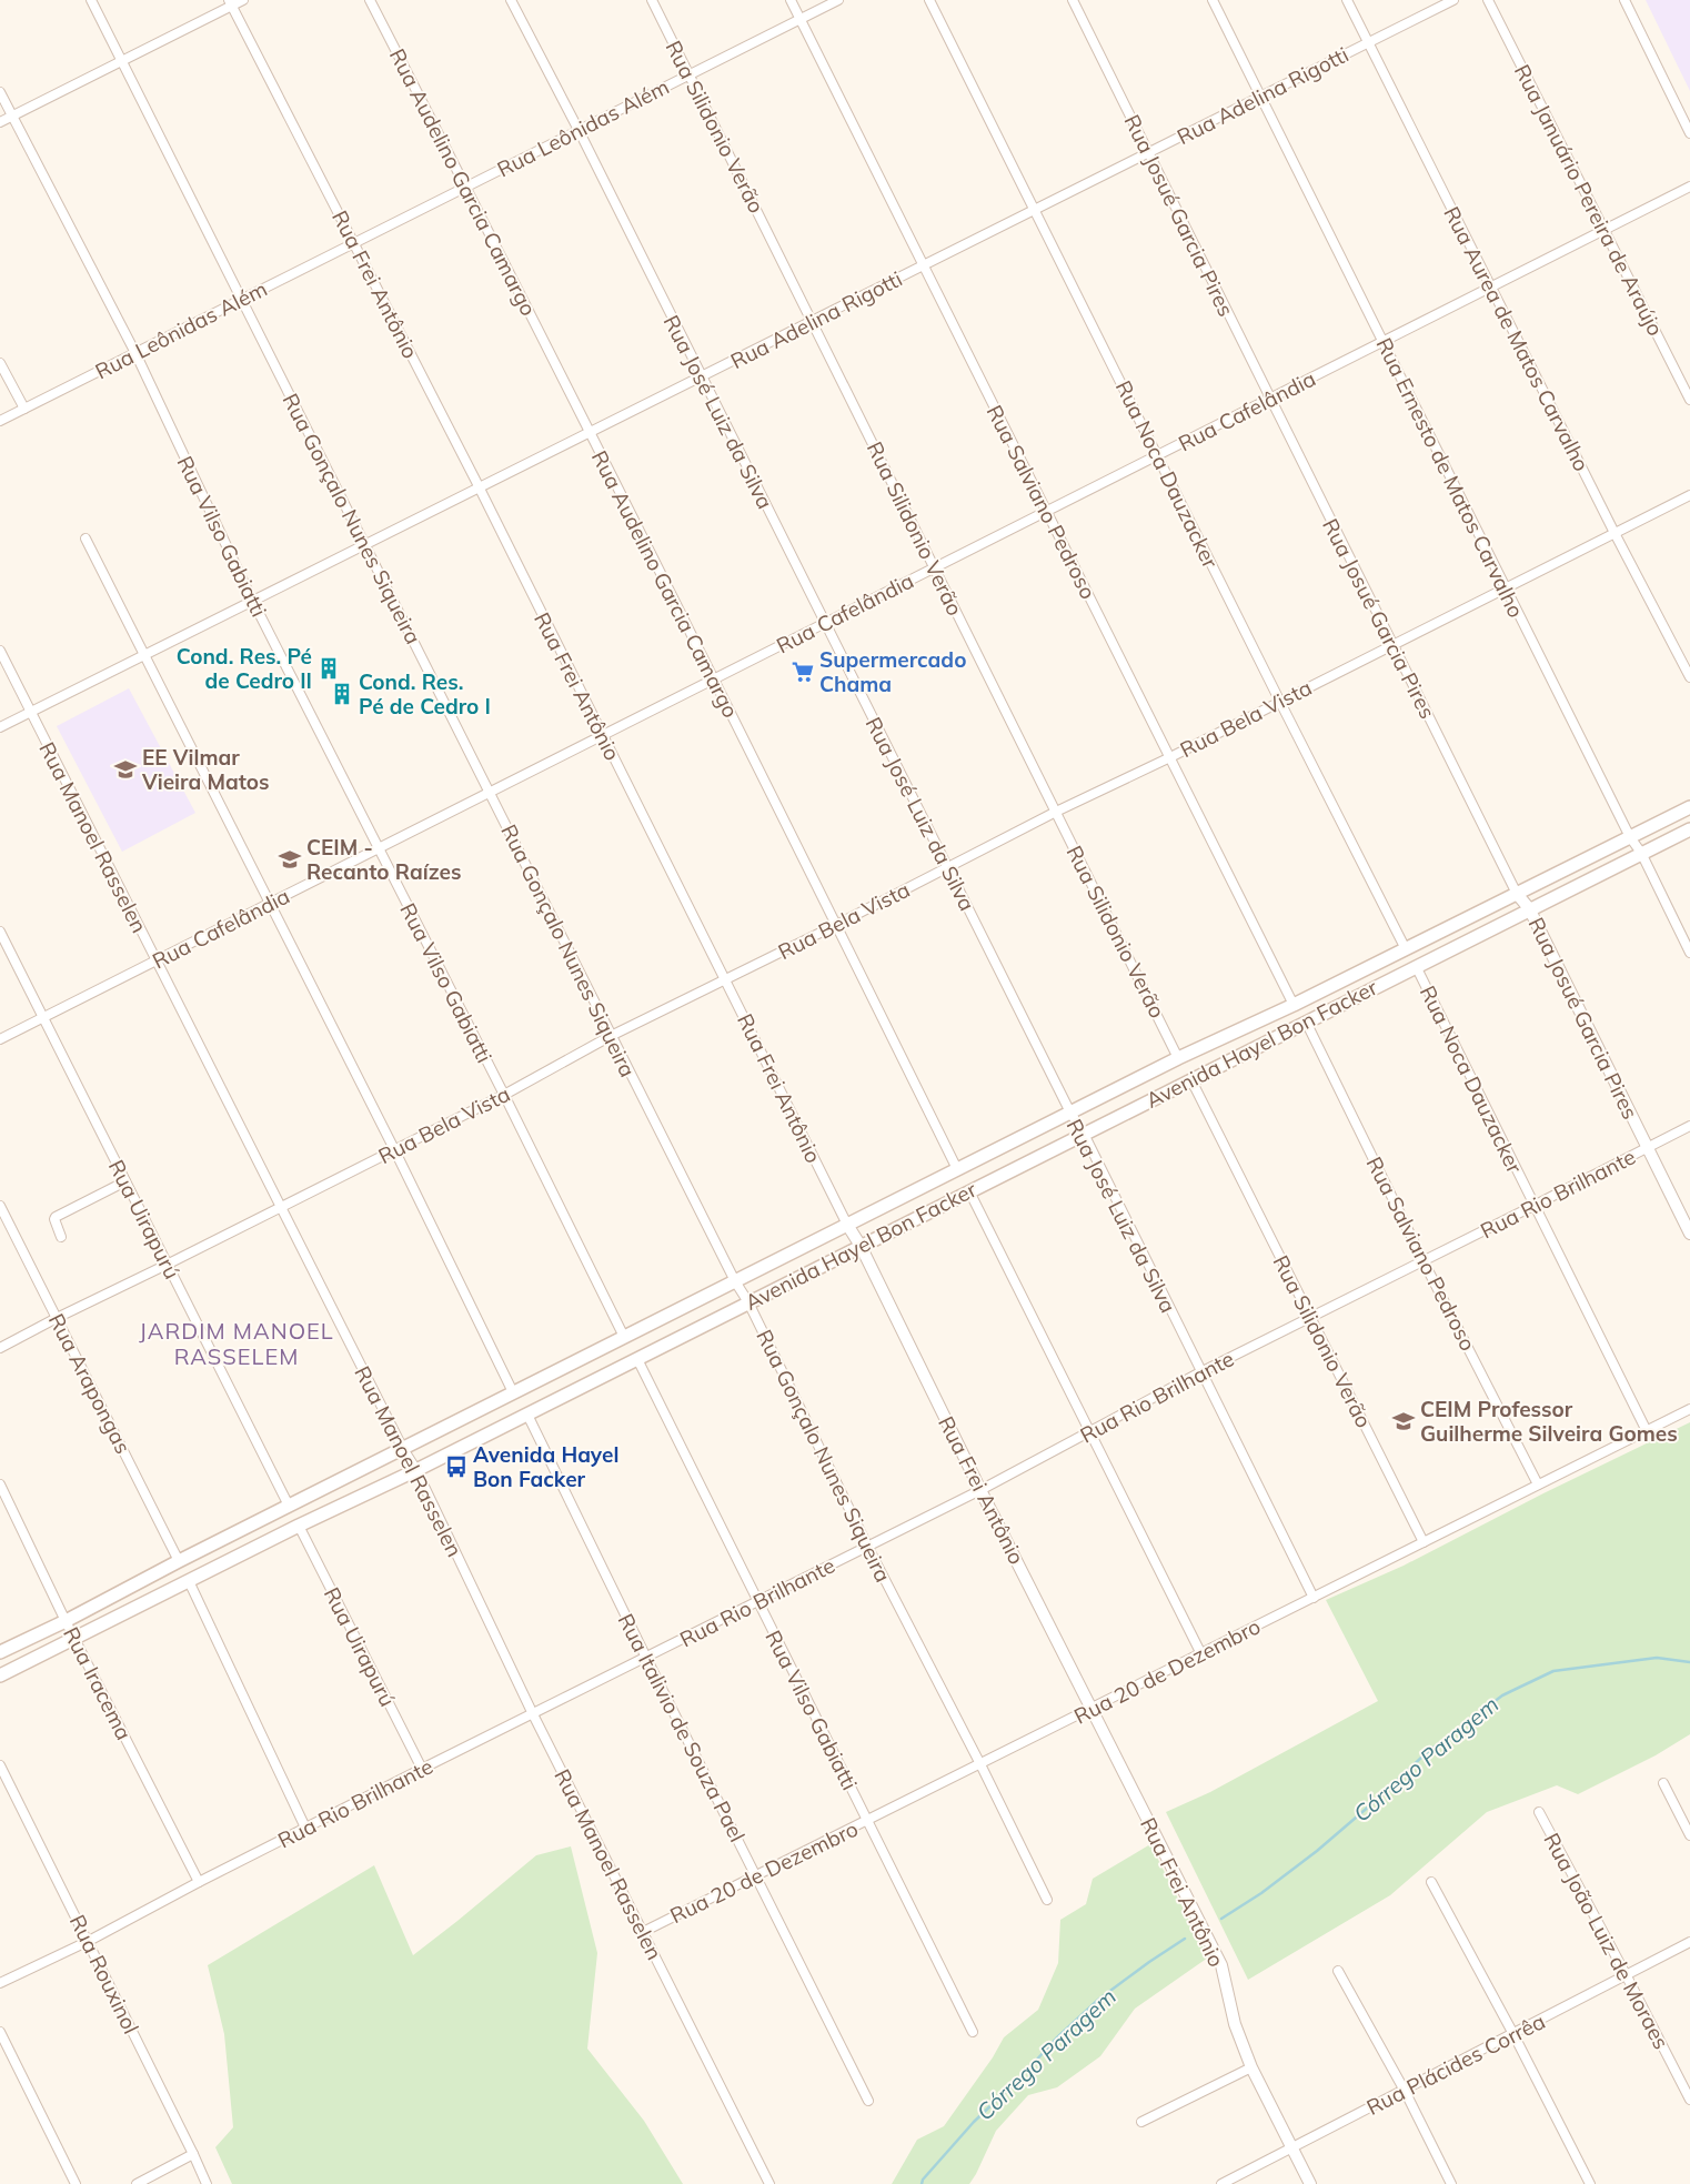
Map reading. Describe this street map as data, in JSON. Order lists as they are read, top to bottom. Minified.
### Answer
{"streets":{"main road":["Avenida Hayel Bon Facker"],"street":["Rua Adelina Rigotti","Rua Silidonio Verão","Rua Leônidas Além","Rua Audelino Garcia Camargo","Rua Januário Pereira de Araújo","Rua Josué Garcia Pires","Rua Frei Antônio","Rua Aurea de Matos Carvalho","Rua Cafelândia","Rua José Luiz da Silva","Rua Noca Dauzacker","Rua Ernesto de Matos Carvalho","Rua Salviano Pedroso","Rua Gonçalo Nunes Siqueira","Rua Vilso Gabiatti","Rua Bela Vista","Rua Manoel Rasselen","Rua Rio Brilhante","Rua Uirapurú","Rua Arapongas","Rua 20 de Dezembro","Rua Iracema","Rua Italivio de Souza Pael","Rua João Luiz de Moraes","Rua Rouxinol","Rua Plácides Corrêa"]},"crossings":[["Rua Adelina Rigotti","Rua Silidonio Verão"],["Rua Adelina Rigotti","Rua Audelino Garcia Camargo"],["Rua Adelina Rigotti","Rua Josué Garcia Pires"],["Rua Adelina Rigotti","Rua Frei Antônio"],["Rua Adelina Rigotti","Rua Aurea de Matos Carvalho"],["Rua Adelina Rigotti","Rua José Luiz da Silva"],["Rua Adelina Rigotti","Rua Noca Dauzacker"],["Rua Adelina Rigotti","Rua Ernesto de Matos Carvalho"],["Rua Adelina Rigotti","Rua Salviano Pedroso"],["Rua Adelina Rigotti","Rua Gonçalo Nunes Siqueira"],["Rua Adelina Rigotti","Rua Vilso Gabiatti"],["Rua Adelina Rigotti","Rua Manoel Rasselen"],["Rua Silidonio Verão","Rua Leônidas Além"],["Rua Silidonio Verão","Rua Cafelândia"],["Rua Silidonio Verão","Rua Bela Vista"],["Rua Silidonio Verão","Avenida Hayel Bon Facker"],["Rua Silidonio Verão","Rua Rio Brilhante"],["Rua Silidonio Verão","Rua 20 de Dezembro"],["Rua Leônidas Além","Rua Audelino Garcia Camargo"],["Rua Leônidas Além","Rua Frei Antônio"],["Rua Leônidas Além","Rua José Luiz da Silva"],["Rua Leônidas Além","Rua Salviano Pedroso"],["Rua Leônidas Além","Rua Gonçalo Nunes Siqueira"],["Rua Leônidas Além","Rua Vilso Gabiatti"],["Rua Audelino Garcia Camargo","Rua Cafelândia"],["Rua Audelino Garcia Camargo","Rua Bela Vista"],["Rua Audelino Garcia Camargo","Avenida Hayel Bon Facker"],["Rua Januário Pereira de Araújo","Rua Cafelândia"],["Rua Josué Garcia Pires","Rua Cafelândia"],["Rua Josué Garcia Pires","Rua Bela Vista"],["Rua Josué Garcia Pires","Avenida Hayel Bon Facker"],["Rua Josué Garcia Pires","Rua Rio Brilhante"],["Rua Frei Antônio","Rua Cafelândia"],["Rua Frei Antônio","Rua Bela Vista"],["Rua Frei Antônio","Avenida Hayel Bon Facker"],["Rua Frei Antônio","Rua Rio Brilhante"],["Rua Frei Antônio","Rua 20 de Dezembro"],["Rua Frei Antônio","Rua Plácides Corrêa"],["Rua Aurea de Matos Carvalho","Rua Cafelândia"],["Rua Aurea de Matos Carvalho","Rua Bela Vista"],["Rua Cafelândia","Rua José Luiz da Silva"],["Rua Cafelândia","Rua Noca Dauzacker"],["Rua Cafelândia","Rua Ernesto de Matos Carvalho"],["Rua Cafelândia","Rua Salviano Pedroso"],["Rua Cafelândia","Rua Gonçalo Nunes Siqueira"],["Rua Cafelândia","Rua Vilso Gabiatti"],["Rua Cafelândia","Rua Manoel Rasselen"],["Rua Cafelândia","Rua Uirapurú"],["Rua José Luiz da Silva","Rua Bela Vista"],["Rua José Luiz da Silva","Avenida Hayel Bon Facker"],["Rua José Luiz da Silva","Rua Rio Brilhante"],["Rua José Luiz da Silva","Rua 20 de Dezembro"],["Rua Noca Dauzacker","Rua Bela Vista"],["Rua Noca Dauzacker","Avenida Hayel Bon Facker"],["Rua Noca Dauzacker","Rua Rio Brilhante"],["Rua Noca Dauzacker","Rua 20 de Dezembro"],["Rua Ernesto de Matos Carvalho","Rua Bela Vista"],["Rua Ernesto de Matos Carvalho","Avenida Hayel Bon Facker"],["Rua Salviano Pedroso","Rua Bela Vista"],["Rua Salviano Pedroso","Avenida Hayel Bon Facker"],["Rua Salviano Pedroso","Rua Rio Brilhante"],["Rua Salviano Pedroso","Rua 20 de Dezembro"],["Rua Gonçalo Nunes Siqueira","Rua Bela Vista"],["Rua Gonçalo Nunes Siqueira","Avenida Hayel Bon Facker"],["Rua Gonçalo Nunes Siqueira","Rua Rio Brilhante"],["Rua Gonçalo Nunes Siqueira","Rua 20 de Dezembro"],["Rua Vilso Gabiatti","Rua Bela Vista"],["Rua Vilso Gabiatti","Avenida Hayel Bon Facker"],["Rua Vilso Gabiatti","Rua Rio Brilhante"],["Rua Vilso Gabiatti","Rua 20 de Dezembro"],["Rua Bela Vista","Rua Manoel Rasselen"],["Rua Bela Vista","Rua Uirapurú"],["Rua Bela Vista","Rua Arapongas"],["Rua Manoel Rasselen","Avenida Hayel Bon Facker"],["Rua Manoel Rasselen","Rua Rio Brilhante"],["Rua Manoel Rasselen","Rua 20 de Dezembro"],["Avenida Hayel Bon Facker","Rua Uirapurú"],["Avenida Hayel Bon Facker","Rua Arapongas"],["Avenida Hayel Bon Facker","Rua Iracema"],["Avenida Hayel Bon Facker","Rua Italivio de Souza Pael"],["Rua Rio Brilhante","Rua Uirapurú"],["Rua Rio Brilhante","Rua Iracema"],["Rua Rio Brilhante","Rua Italivio de Souza Pael"],["Rua Rio Brilhante","Rua Rouxinol"],["Rua 20 de Dezembro","Rua Italivio de Souza Pael"],["Rua João Luiz de Moraes","Rua Plácides Corrêa"]],"districts":["JARDIM MANOEL RASSELEM"],"water":["Córrego Paragem"],"places":{"building":["Cond. Res. Pé de Cedro II","Cond. Res. Pé de Cedro I"],"supermarket":["Supermercado Chama"],"school or university":["EE Vilmar Vieira Matos","CEIM - Recanto Raízes","CEIM Professor Guilherme Silveira Gomes"],"bus stop":["Avenida Hayel Bon Facker"]}}
